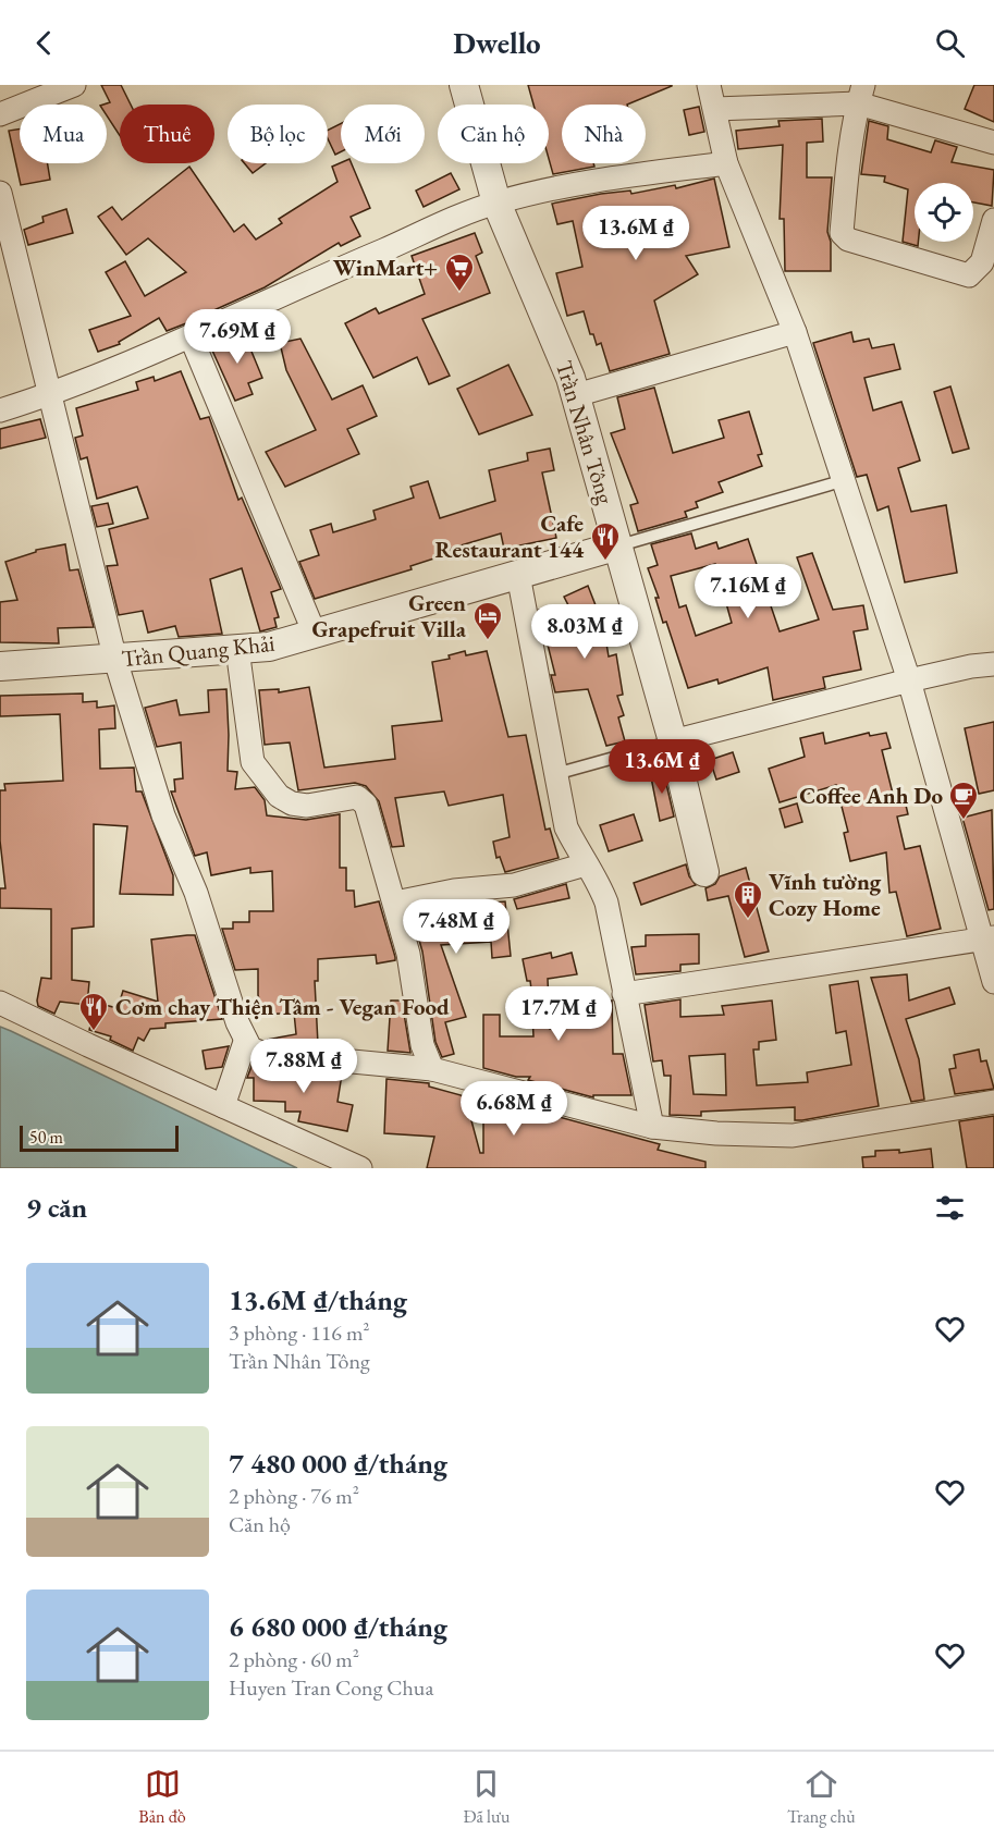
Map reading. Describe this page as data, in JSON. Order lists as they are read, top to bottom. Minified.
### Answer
{"streets":{"street":["Trần Nhân Tông","Trần Quang Khải"]},"crossings":[["Trần Nhân Tông","Trần Quang Khải"]],"places":{"supermarket":["WinMart+"],"restaurant":["Cafe Restaurant 144","Cơm chay Thiện Tâm - Vegan Food"],"hotel":["Green Grapefruit Villa"],"cafe":["Coffee Anh Do"],"building":["Vĩnh tường Cozy Home"]},"scale_bar":"50 m","page":{"header":"Dwello","chip":["Mua","Thuê","Bộ lọc","Mới","Căn hộ","Nhà"],"price":["13.6M ₫","7.69M ₫","7.16M ₫","8.03M ₫","13.6M ₫","7.48M ₫","17.7M ₫","7.88M ₫","6.68M ₫"],"scale":"50 m","heading":"9 căn","list":[{"name":"13.6M ₫/tháng","note":"3 phòng · 116 m² · Trần Nhân Tông"},{"name":"7 480 000 ₫/tháng","note":"2 phòng · 76 m² · Căn hộ"},{"name":"6 680 000 ₫/tháng","note":"2 phòng · 60 m² · Huyen Tran Cong Chua"}],"tabs":["Bản đồ","Đã lưu","Trang chủ"]}}
